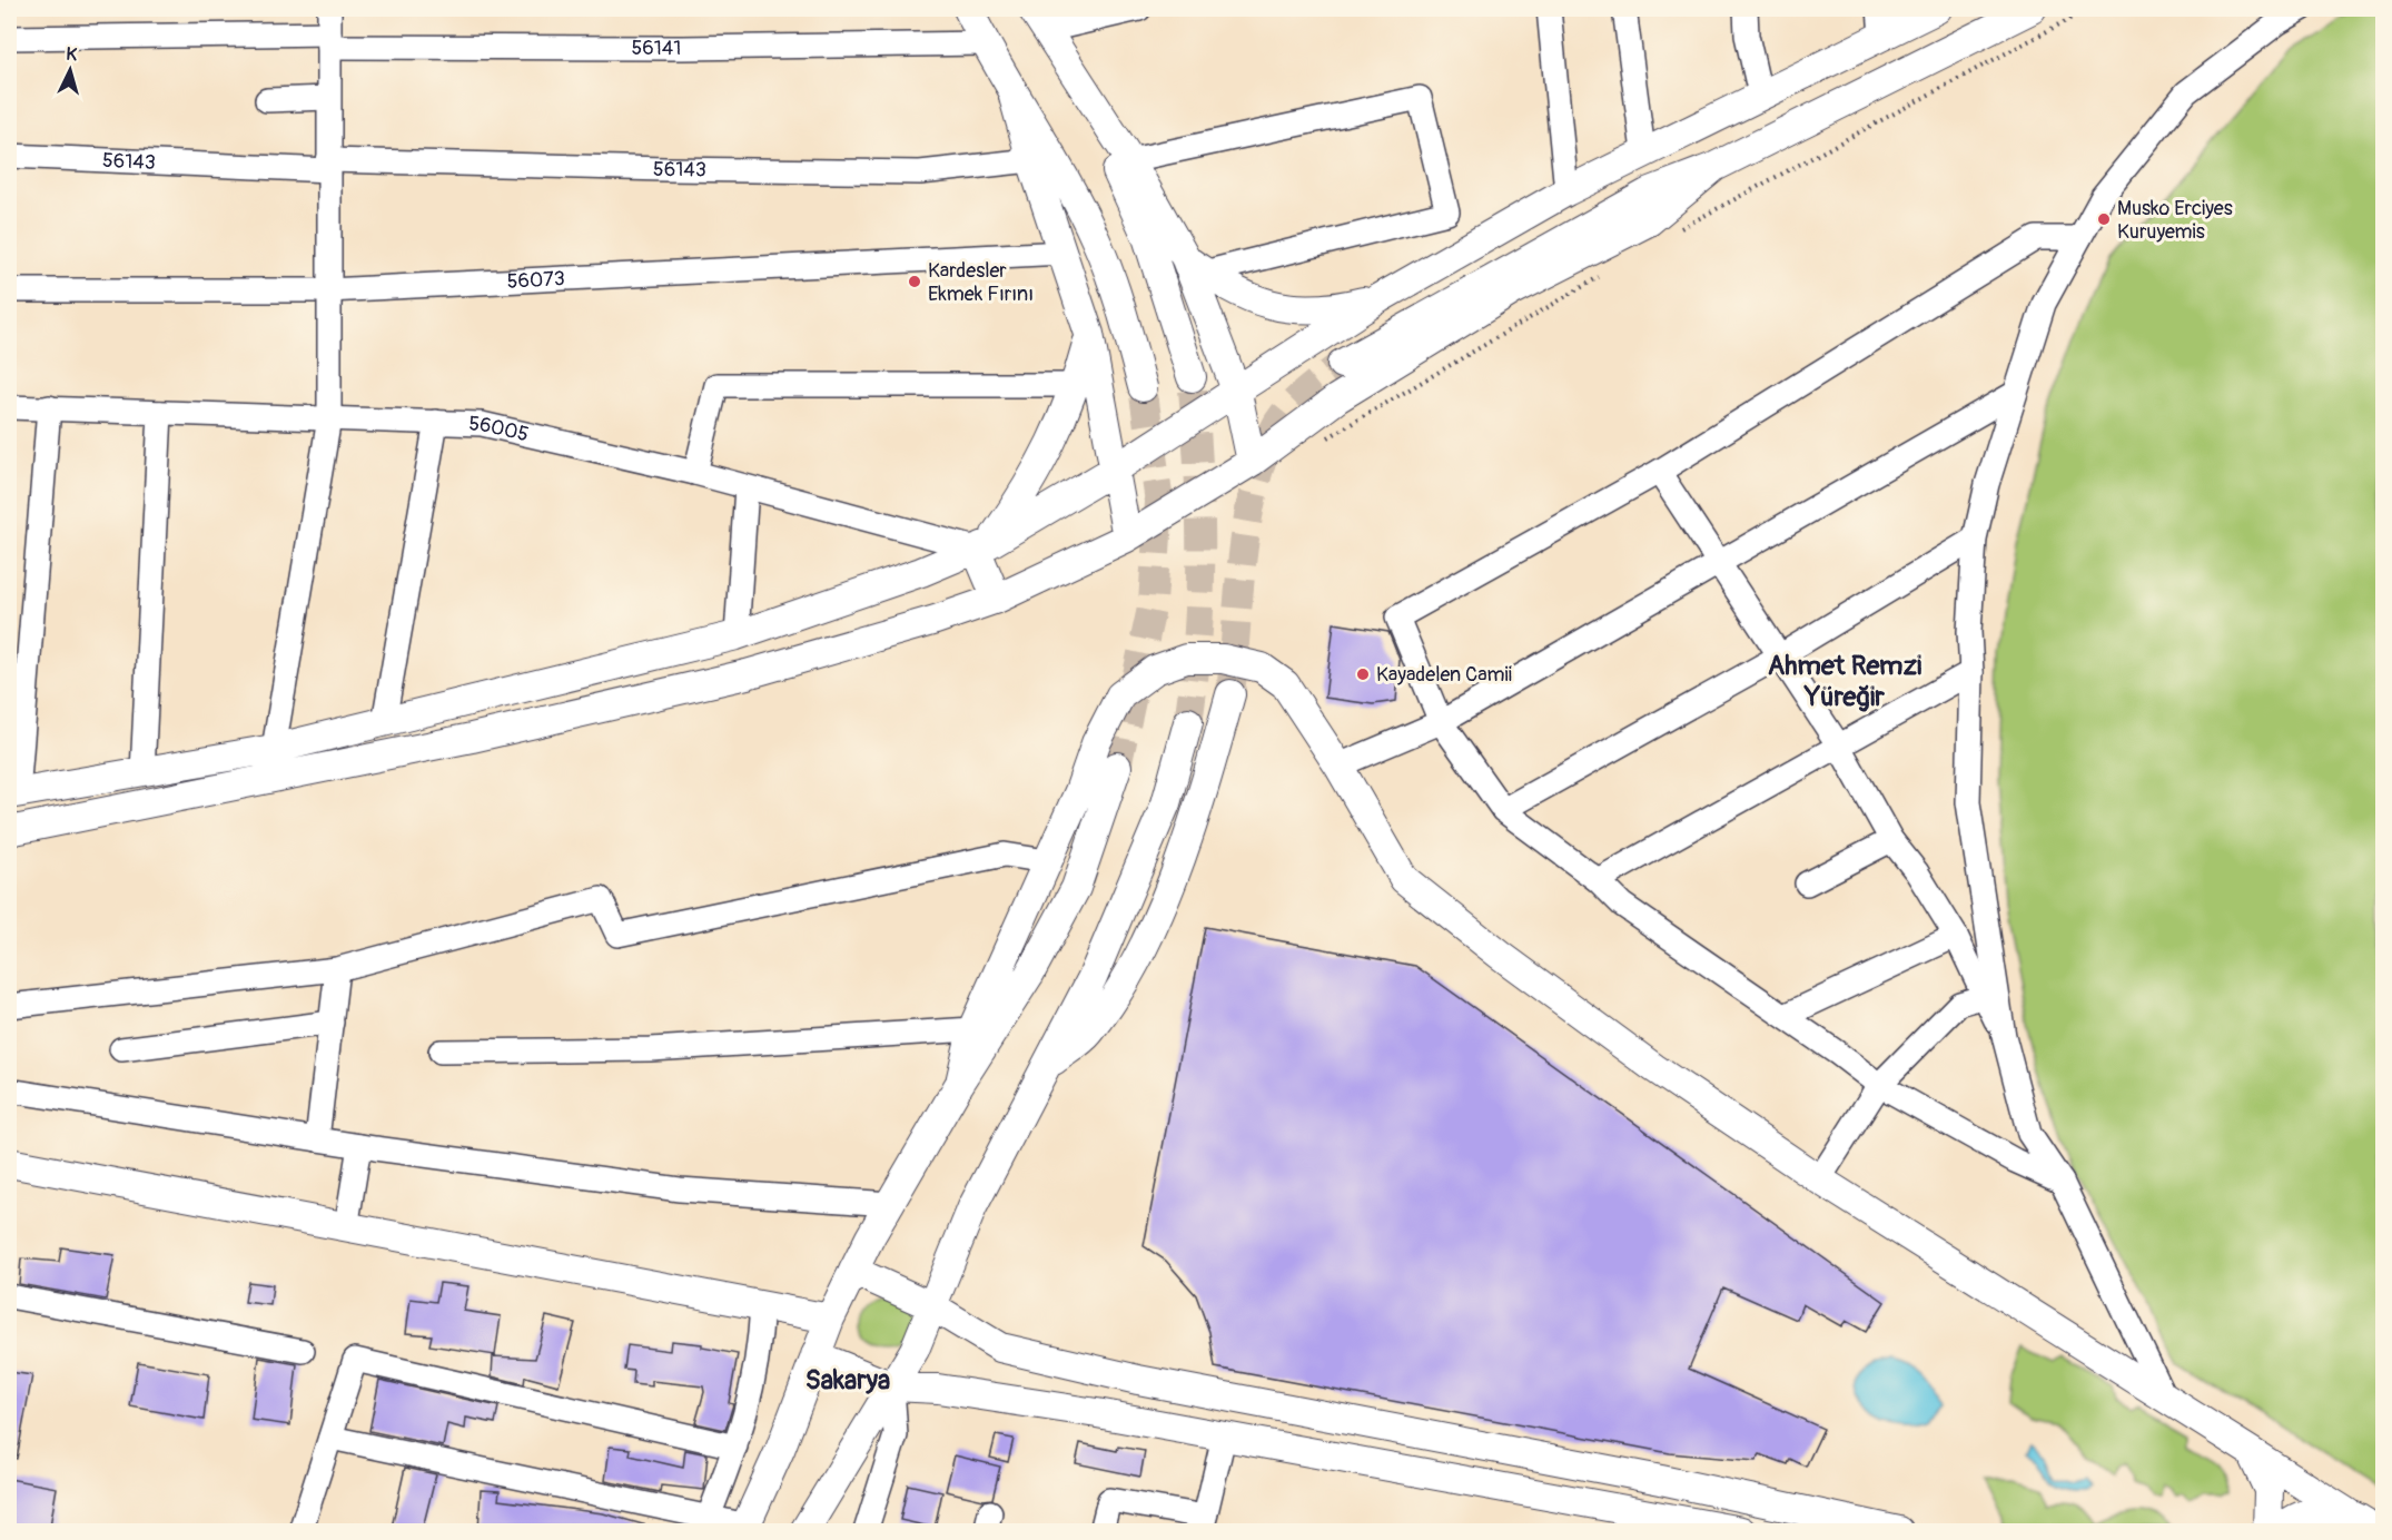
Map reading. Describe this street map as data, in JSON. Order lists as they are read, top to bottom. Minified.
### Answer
{"streets":{"street":["56141","56143","56073","56005"]},"districts":["Ahmet Remzi Yüreğir","Sakarya"],"places":["Musko Erciyes Kuruyemis","Kardesler Ekmek Fırını","Kayadelen Camii"],"north":"top"}
